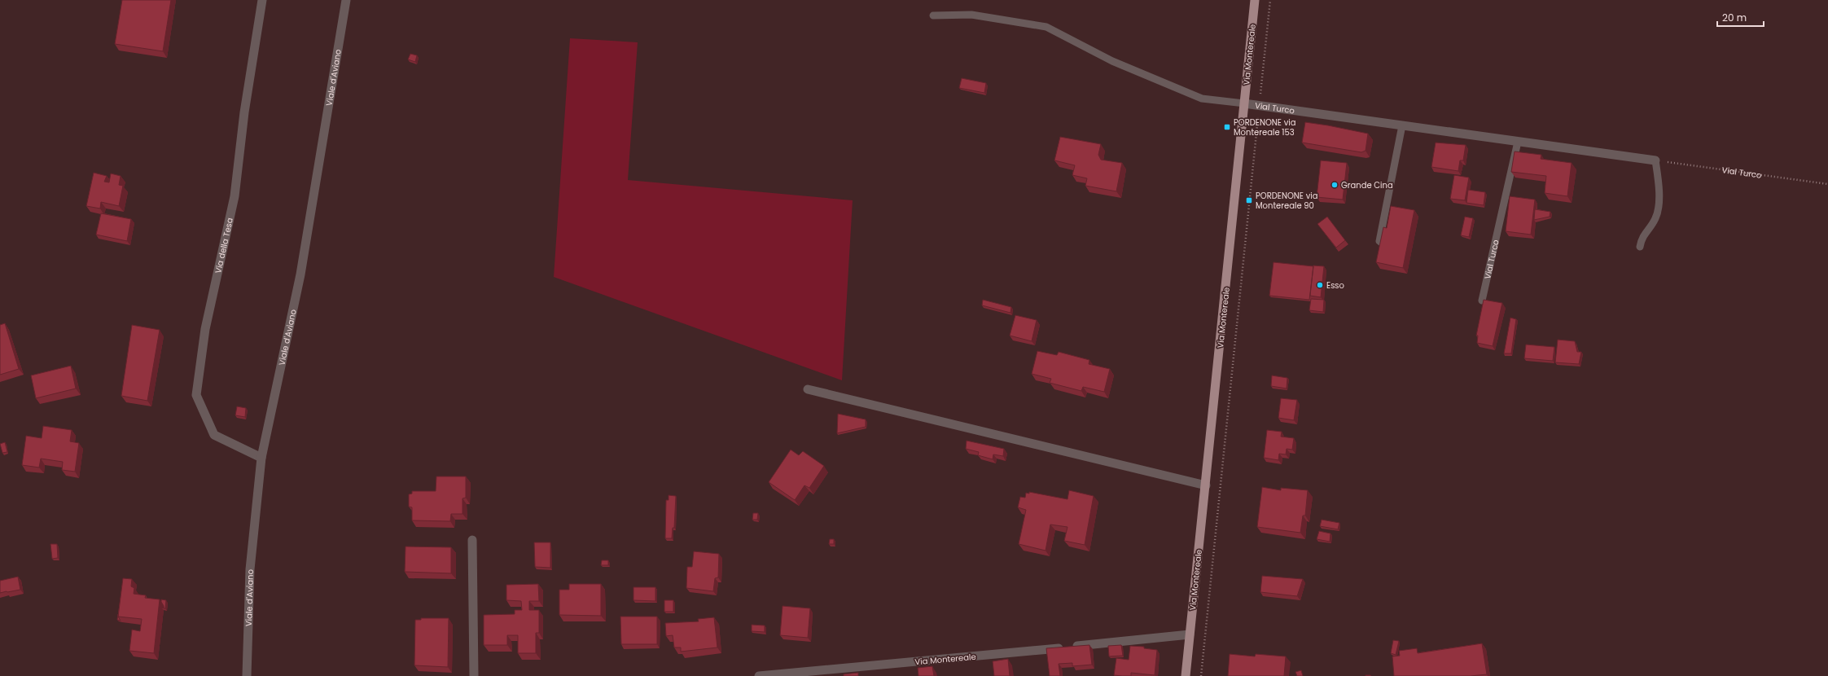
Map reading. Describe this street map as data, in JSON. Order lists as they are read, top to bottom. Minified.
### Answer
{"streets":{"main road":["Via Montereale"],"street":["Viale d'Aviano","Vial Turco","Via della Tesa"]},"crossings":[["Via Montereale","Vial Turco"],["Viale d'Aviano","Via della Tesa"]],"places":{"transit":["PORDENONE via Montereale 153","PORDENONE via Montereale 90"],"other":["Grande Cina","Esso"]},"scale_bar":"20 m"}
